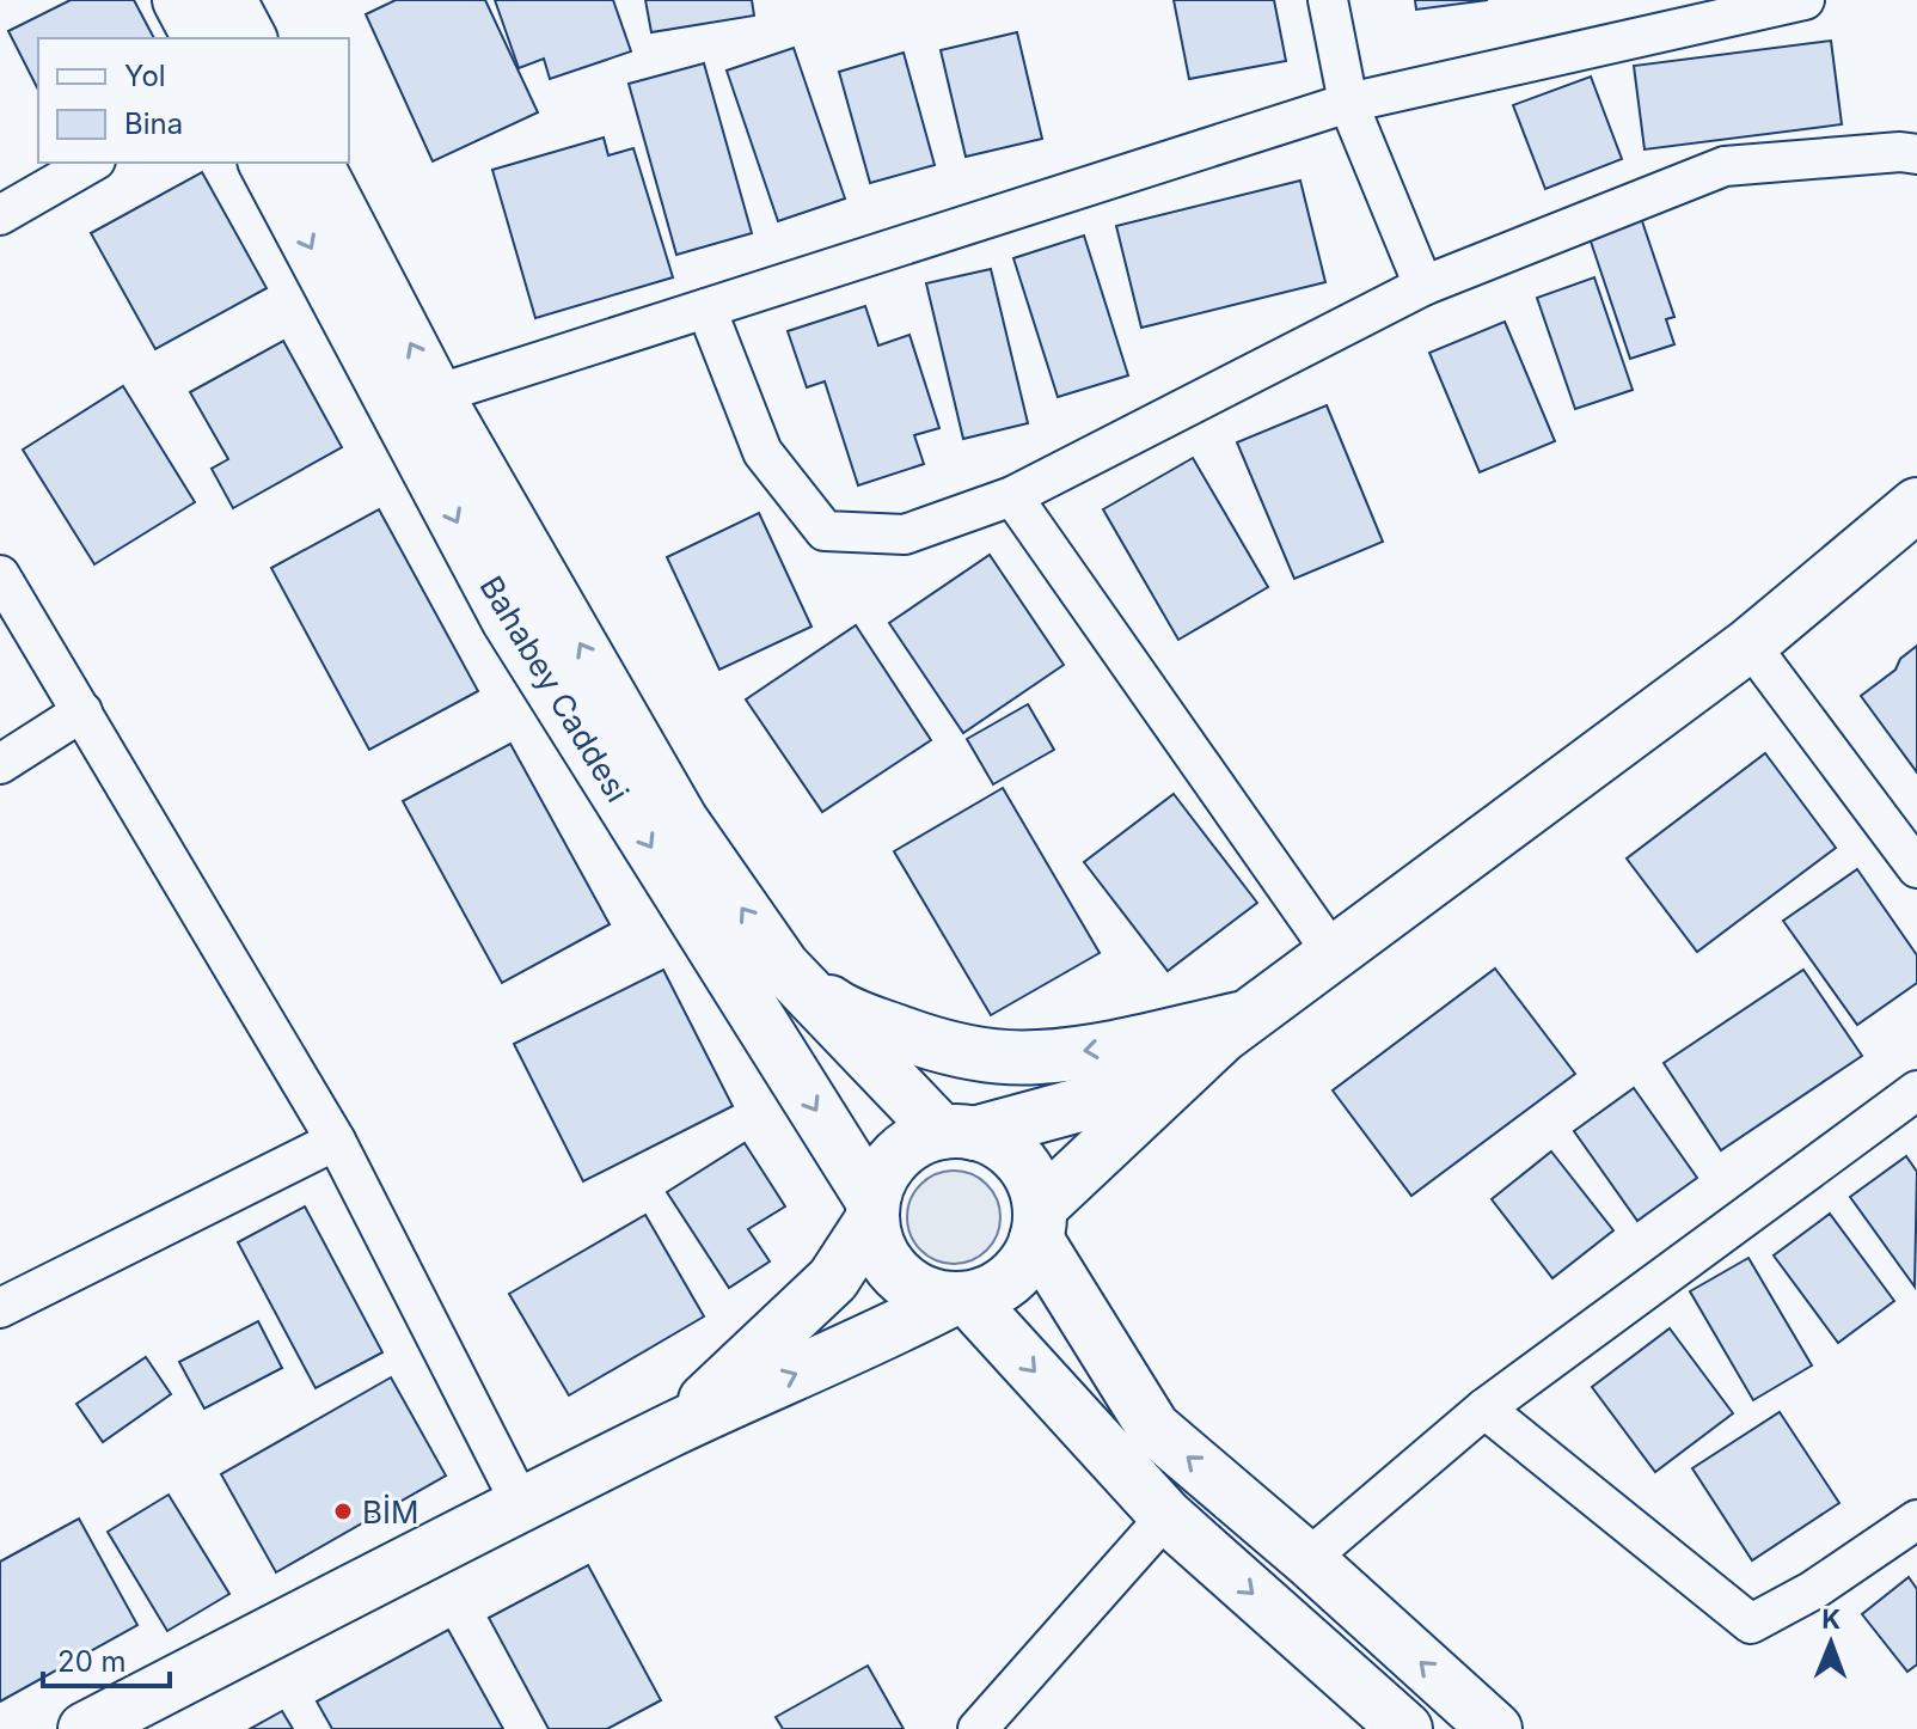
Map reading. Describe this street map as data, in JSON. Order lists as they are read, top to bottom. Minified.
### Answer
{"streets":{"street":["Bahabey Caddesi"]},"places":["BİM"],"legend":["Yol","Bina"],"scale_bar":"20 m","north":"top"}
